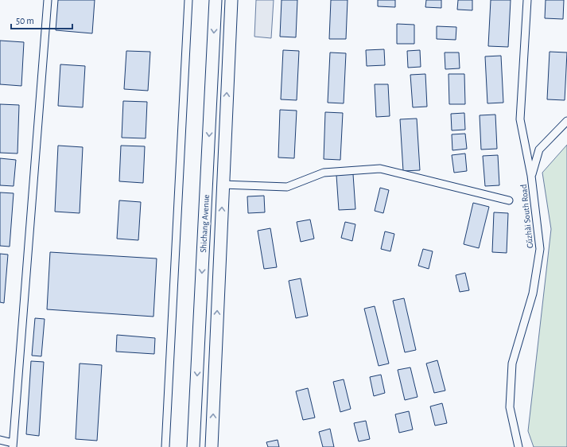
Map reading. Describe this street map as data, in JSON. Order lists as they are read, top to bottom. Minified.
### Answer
{"streets":{"main road":["Shichang Avenue"],"street":["Gǔzhài South Road"]},"scale_bar":"50 m"}
